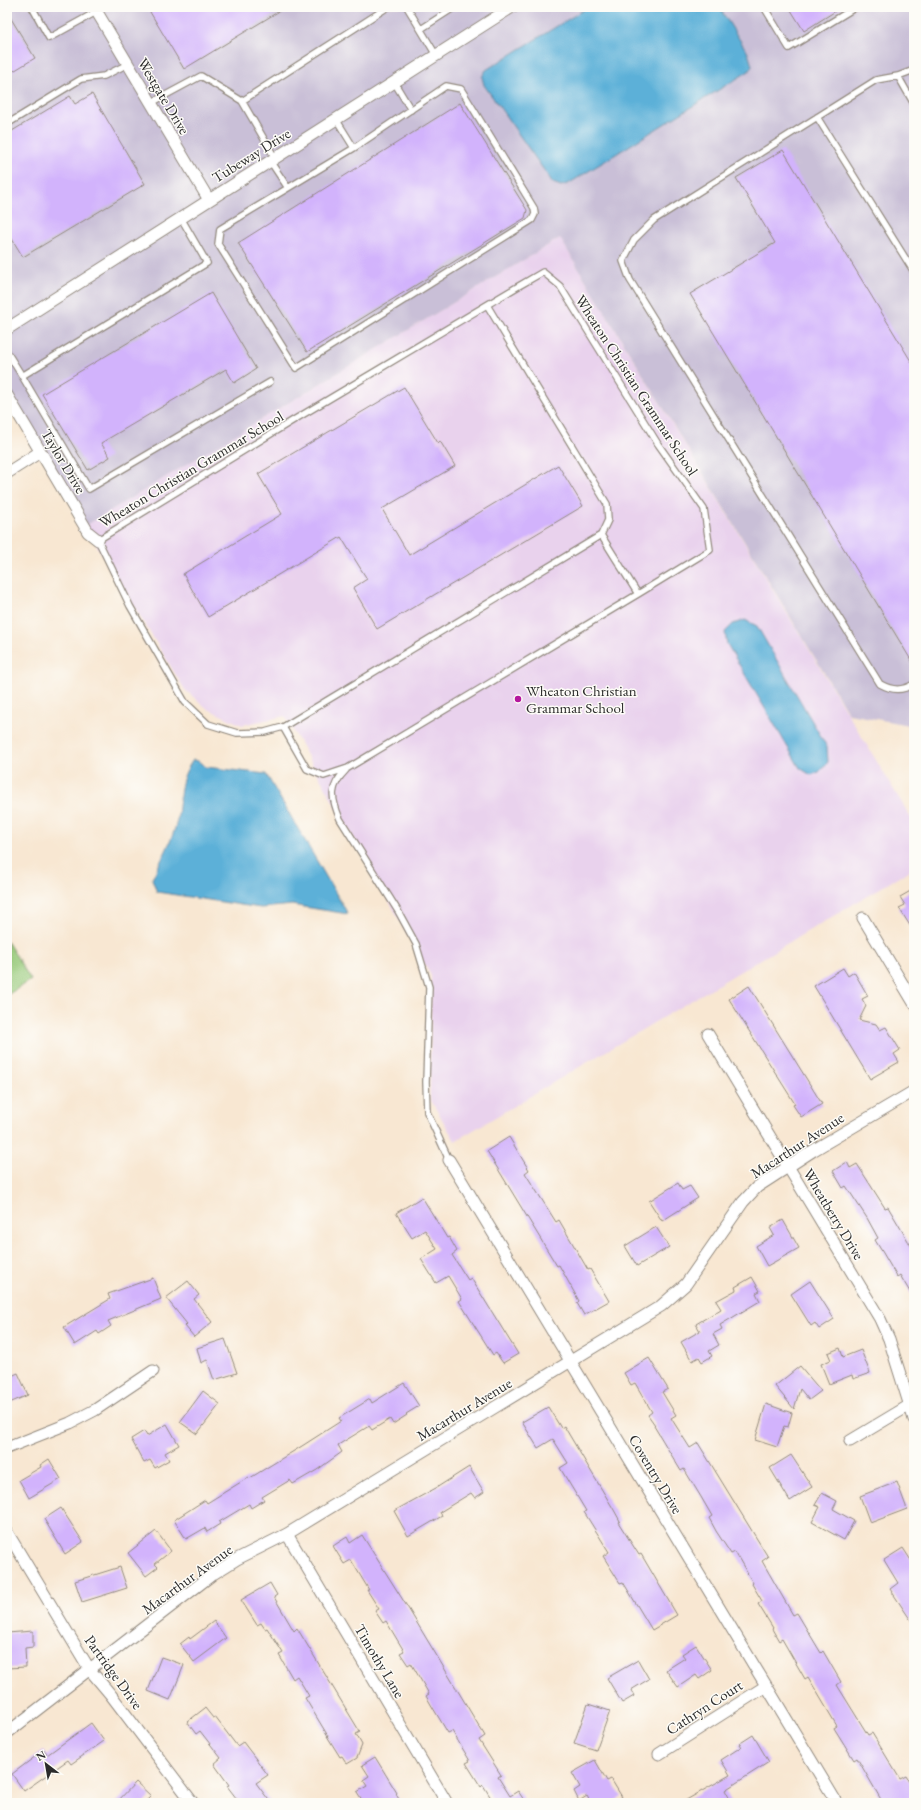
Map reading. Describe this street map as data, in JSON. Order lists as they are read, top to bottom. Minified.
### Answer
{"streets":{"street":["Westgate Drive","Tubeway Drive","Taylor Drive","Macarthur Avenue","Wheatberry Drive","Coventry Drive","Timothy Lane","Partridge Drive","Cathryn Court"],"lane":["Wheaton Christian Grammar School"]},"crossings":[["Westgate Drive","Tubeway Drive"],["Wheaton Christian Grammar School","Taylor Drive"],["Macarthur Avenue","Wheatberry Drive"],["Macarthur Avenue","Coventry Drive"],["Macarthur Avenue","Timothy Lane"],["Macarthur Avenue","Partridge Drive"],["Coventry Drive","Cathryn Court"]],"places":["Wheaton Christian Grammar School"],"north":"top left"}
